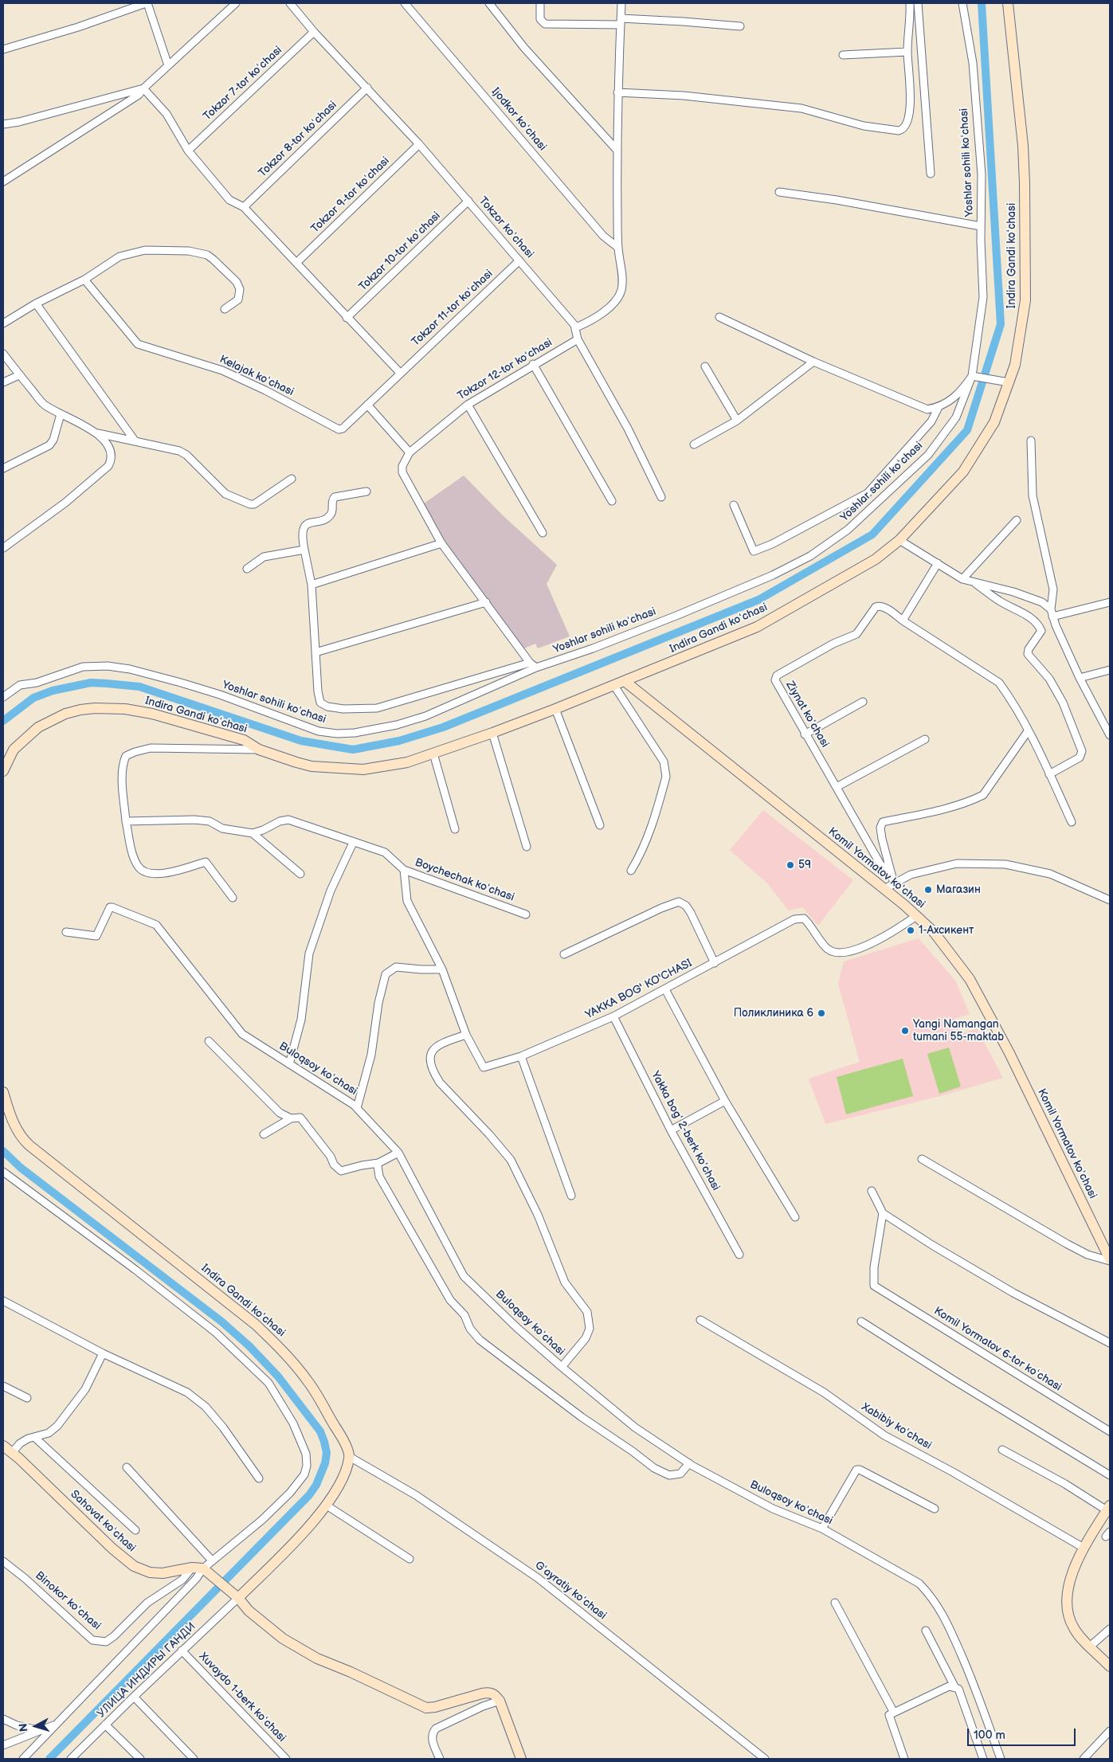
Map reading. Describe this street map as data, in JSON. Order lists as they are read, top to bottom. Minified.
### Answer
{"streets":{"street":["Tokzor 7-tor koʻchasi","Ijodkor koʻchasi","Tokzor 8-tor koʻchasi","Yoshlar sohili koʻchasi","Tokzor 9-tor koʻchasi","Tokzor koʻchasi","Tokzor 10-tor koʻchasi","Indira Gandi koʻchasi","Tokzor 11-tor koʻchasi","Tokzor 12-tor koʻchasi","Kelajak koʻchasi","Ziynat koʻchasi","Komil Yormatov koʻchasi","Boychechak koʻchasi","YAKKA BOG' KO'CHASI","Buloqsoy koʻchasi","Yakka bogʻ 2-berk koʻchasi","Komil Yormatov 6-tor koʻchasi","Xabibiy koʻchasi","Sahovat koʻchasi","Gʻayratiy koʻchasi","Binokor koʻchasi","УЛИЦА ИНДИРЫ ГАНДИ","Xuvaydo 1-berk koʻchasi"]},"crossings":[["Tokzor 7-tor koʻchasi","Tokzor koʻchasi"],["Tokzor 8-tor koʻchasi","Tokzor koʻchasi"],["Tokzor 9-tor koʻchasi","Tokzor koʻchasi"],["Tokzor koʻchasi","Tokzor 10-tor koʻchasi"],["Tokzor koʻchasi","Tokzor 11-tor koʻchasi"],["Indira Gandi koʻchasi","Komil Yormatov koʻchasi"],["Indira Gandi koʻchasi","Gʻayratiy koʻchasi"],["Tokzor 11-tor koʻchasi","Kelajak koʻchasi"],["Komil Yormatov koʻchasi","YAKKA BOG' KO'CHASI"],["Boychechak koʻchasi","YAKKA BOG' KO'CHASI"],["YAKKA BOG' KO'CHASI","Yakka bogʻ 2-berk koʻchasi"],["Sahovat koʻchasi","Binokor koʻchasi"],["УЛИЦА ИНДИРЫ ГАНДИ","Xuvaydo 1-berk koʻchasi"]],"places":["59","Магазин","1-Ахсикент","Поликлиника 6","Yangi Namangan tumani 55-maktab"],"scale_bar":"100 m","north":"left"}
